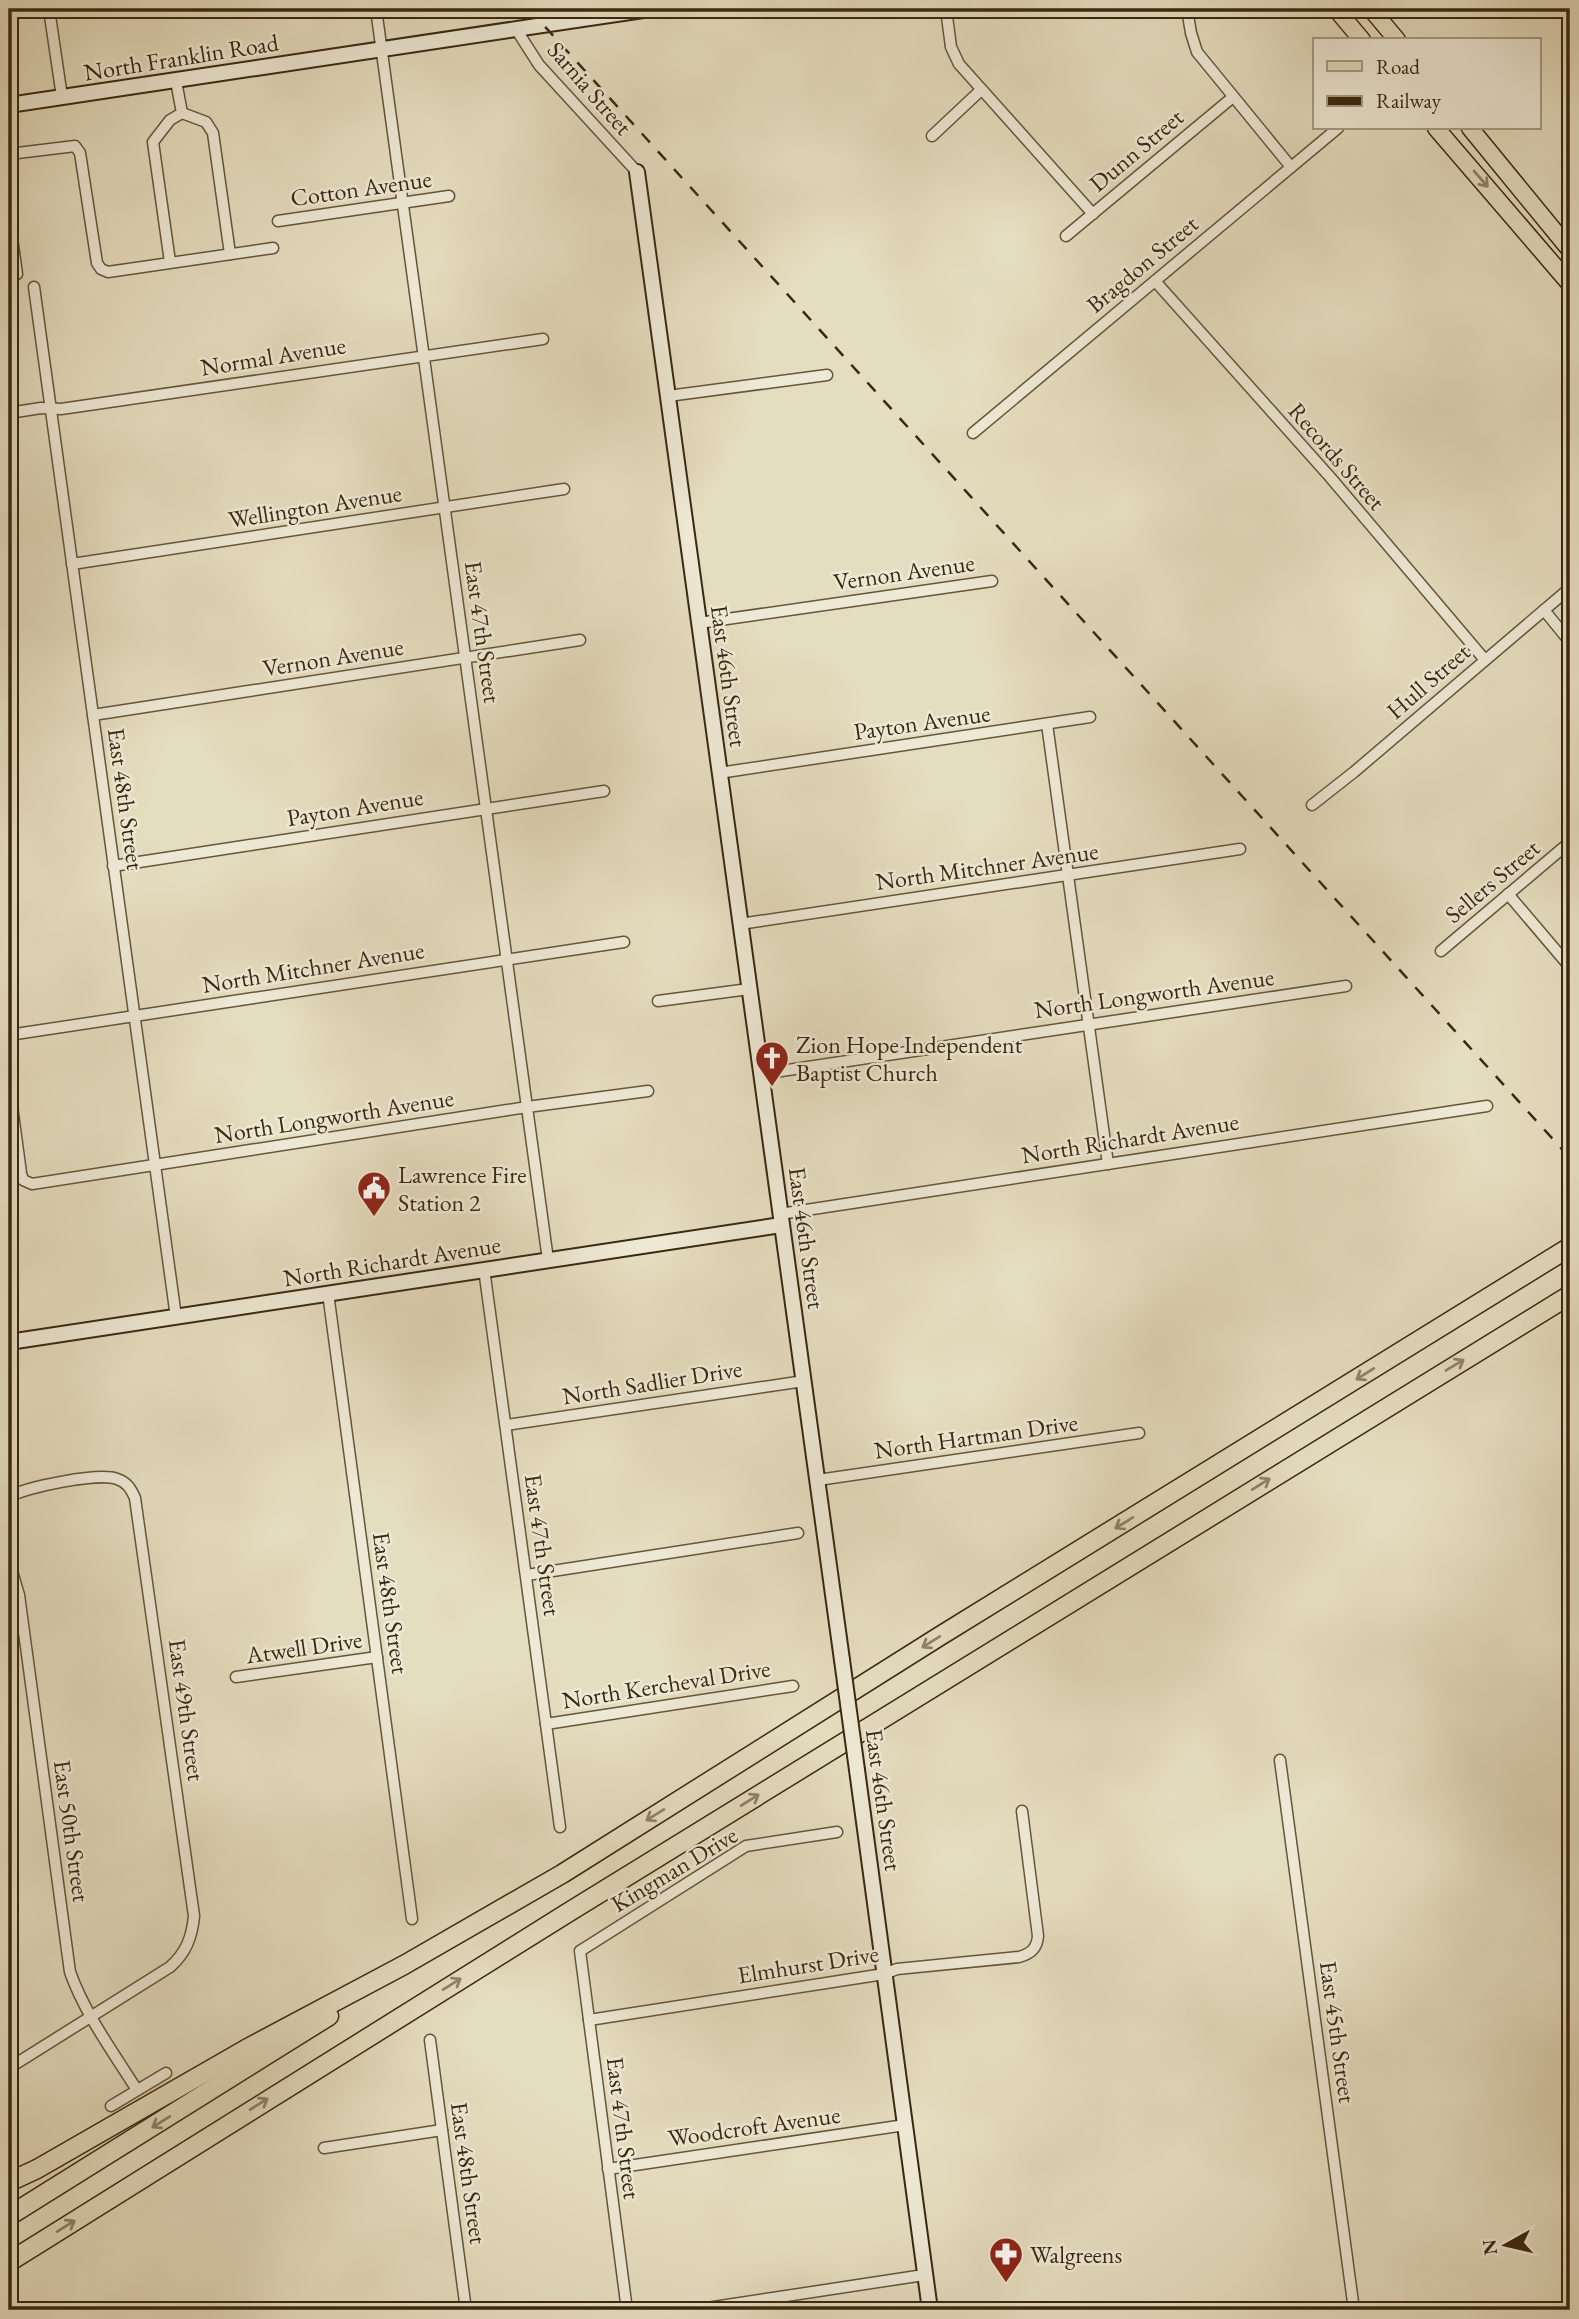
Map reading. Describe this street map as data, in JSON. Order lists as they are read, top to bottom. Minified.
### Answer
{"streets":{"street":["North Franklin Road","Sarnia Street","Dunn Street","Cotton Avenue","Bragdon Street","Normal Avenue","Records Street","Wellington Avenue","Vernon Avenue","East 47th Street","East 46th Street","Hull Street","Payton Avenue","East 48th Street","North Mitchner Avenue","Sellers Street","North Longworth Avenue","North Richardt Avenue","North Sadlier Drive","North Hartman Drive","Atwell Drive","North Kercheval Drive","East 49th Street","East 50th Street","Kingman Drive","Elmhurst Drive","East 45th Street","Woodcroft Avenue"]},"crossings":[["North Franklin Road","Sarnia Street"],["North Franklin Road","East 47th Street"],["Sarnia Street","East 46th Street"],["Cotton Avenue","East 47th Street"],["Bragdon Street","Records Street"],["Normal Avenue","East 47th Street"],["Normal Avenue","East 48th Street"],["Records Street","Hull Street"],["Wellington Avenue","East 47th Street"],["Wellington Avenue","East 48th Street"],["Vernon Avenue","East 47th Street"],["Vernon Avenue","East 46th Street"],["Vernon Avenue","East 48th Street"],["East 47th Street","Payton Avenue"],["East 47th Street","North Mitchner Avenue"],["East 47th Street","North Longworth Avenue"],["East 47th Street","North Richardt Avenue"],["East 47th Street","North Sadlier Drive"],["East 47th Street","North Kercheval Drive"],["East 47th Street","Kingman Drive"],["East 47th Street","Elmhurst Drive"],["East 47th Street","Woodcroft Avenue"],["East 46th Street","Payton Avenue"],["East 46th Street","North Mitchner Avenue"],["East 46th Street","North Longworth Avenue"],["East 46th Street","North Richardt Avenue"],["East 46th Street","North Sadlier Drive"],["East 46th Street","North Hartman Drive"],["East 46th Street","Elmhurst Drive"],["East 46th Street","Woodcroft Avenue"],["Payton Avenue","East 48th Street"],["East 48th Street","North Mitchner Avenue"],["East 48th Street","North Longworth Avenue"],["East 48th Street","North Richardt Avenue"],["East 48th Street","Atwell Drive"],["East 49th Street","East 50th Street"]],"places":{"church":["Zion Hope Independent Baptist Church"],"public building":["Lawrence Fire Station 2"],"pharmacy":["Walgreens"]},"legend":["Road","Railway"],"north":"left"}
